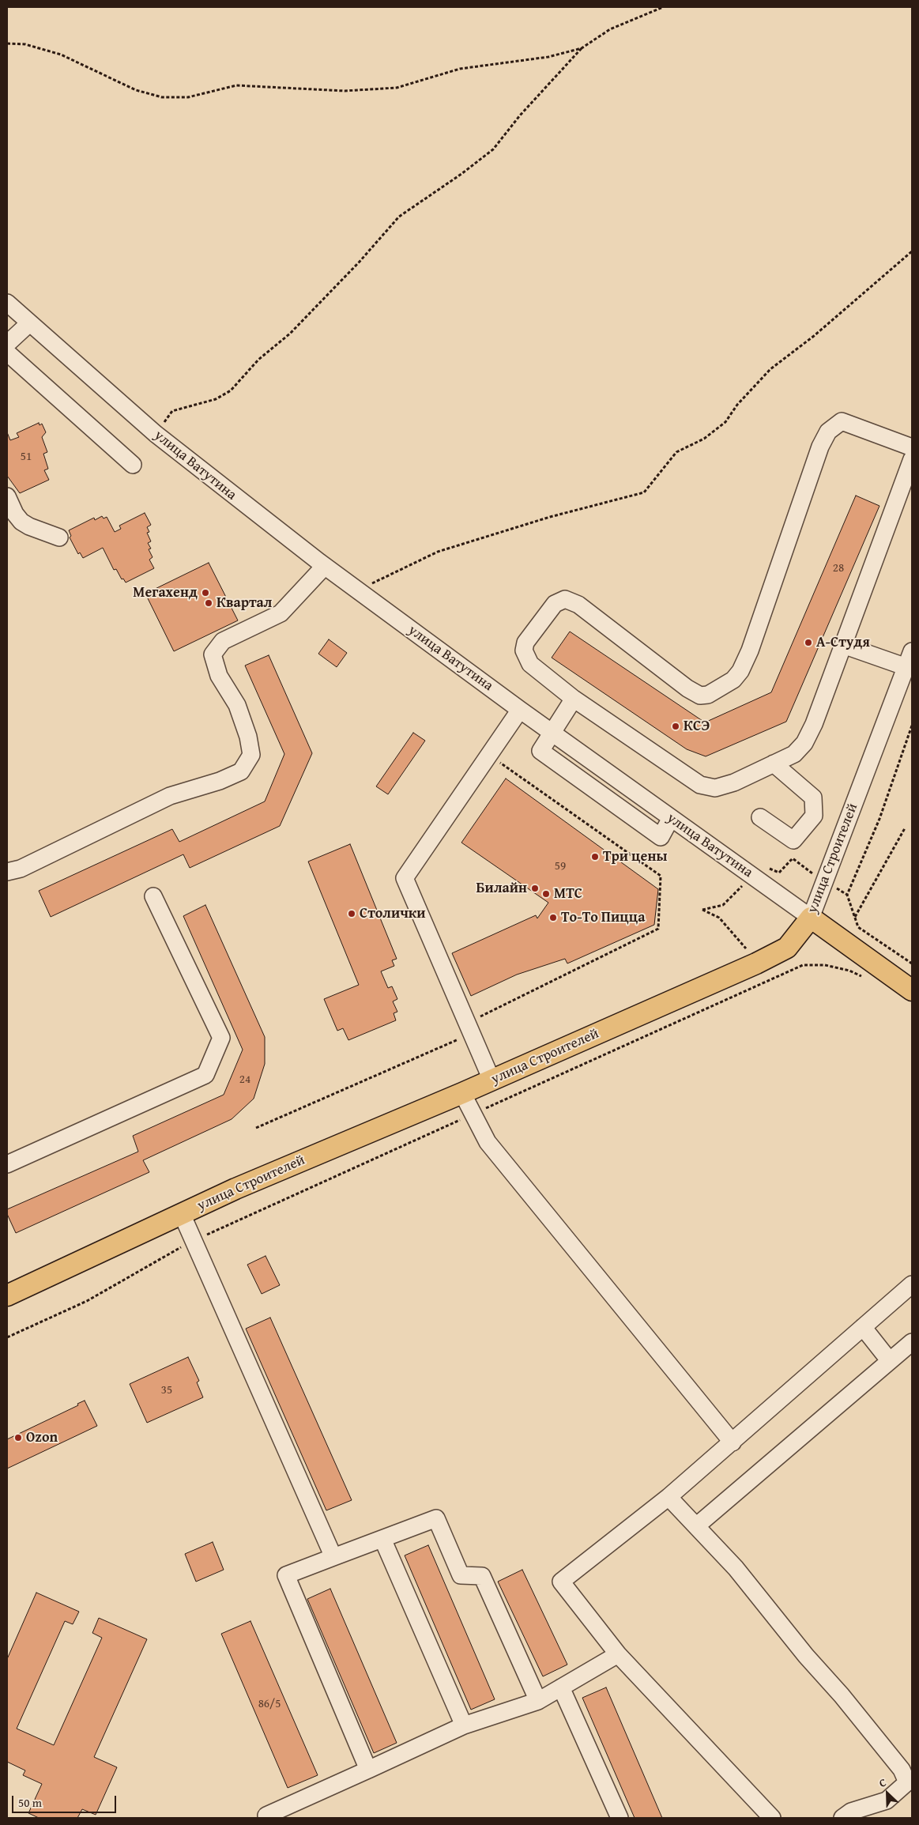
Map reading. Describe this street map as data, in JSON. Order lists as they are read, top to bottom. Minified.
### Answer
{"streets":{"main road":["улица Ватутина","улица Строителей"]},"crossings":[["улица Ватутина","улица Строителей"]],"places":["Мегахенд","Квартал","А-Студя","КСЭ","Три цены","Билайн","МТС","Столички","То-То Пицца","Ozon"],"house_numbers":["51","28","59","24","35","86/5"],"scale_bar":"50 m","north":"top left"}
